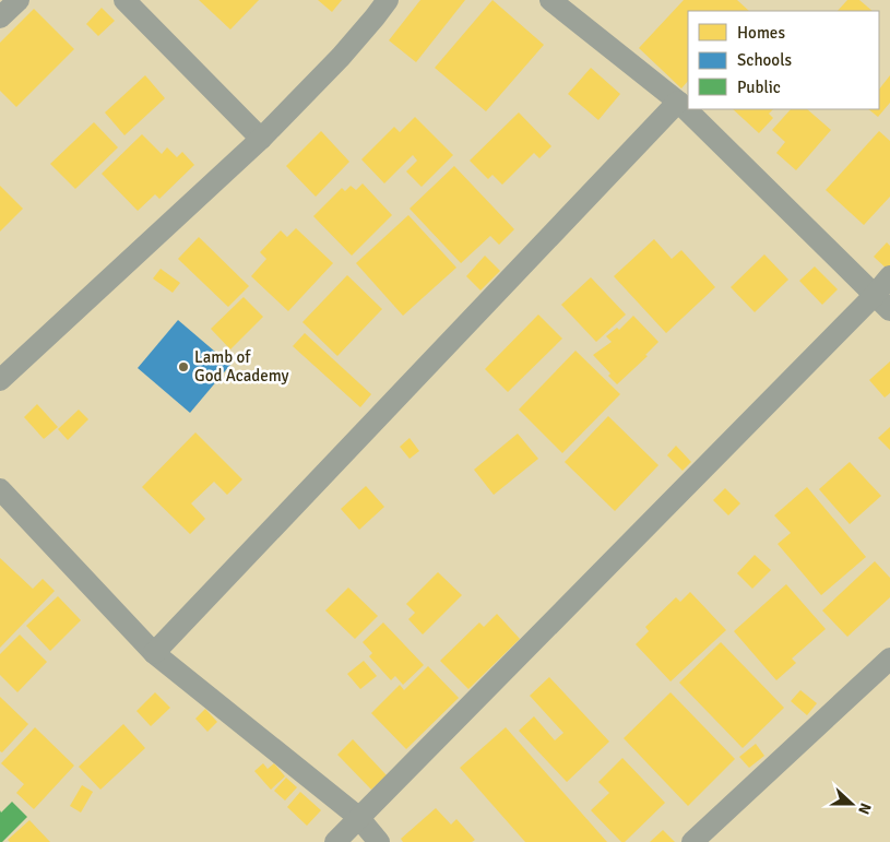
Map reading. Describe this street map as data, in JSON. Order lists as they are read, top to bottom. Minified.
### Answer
{"places":["Lamb of God Academy"],"legend":["Homes","Schools","Public"],"north":"right"}
